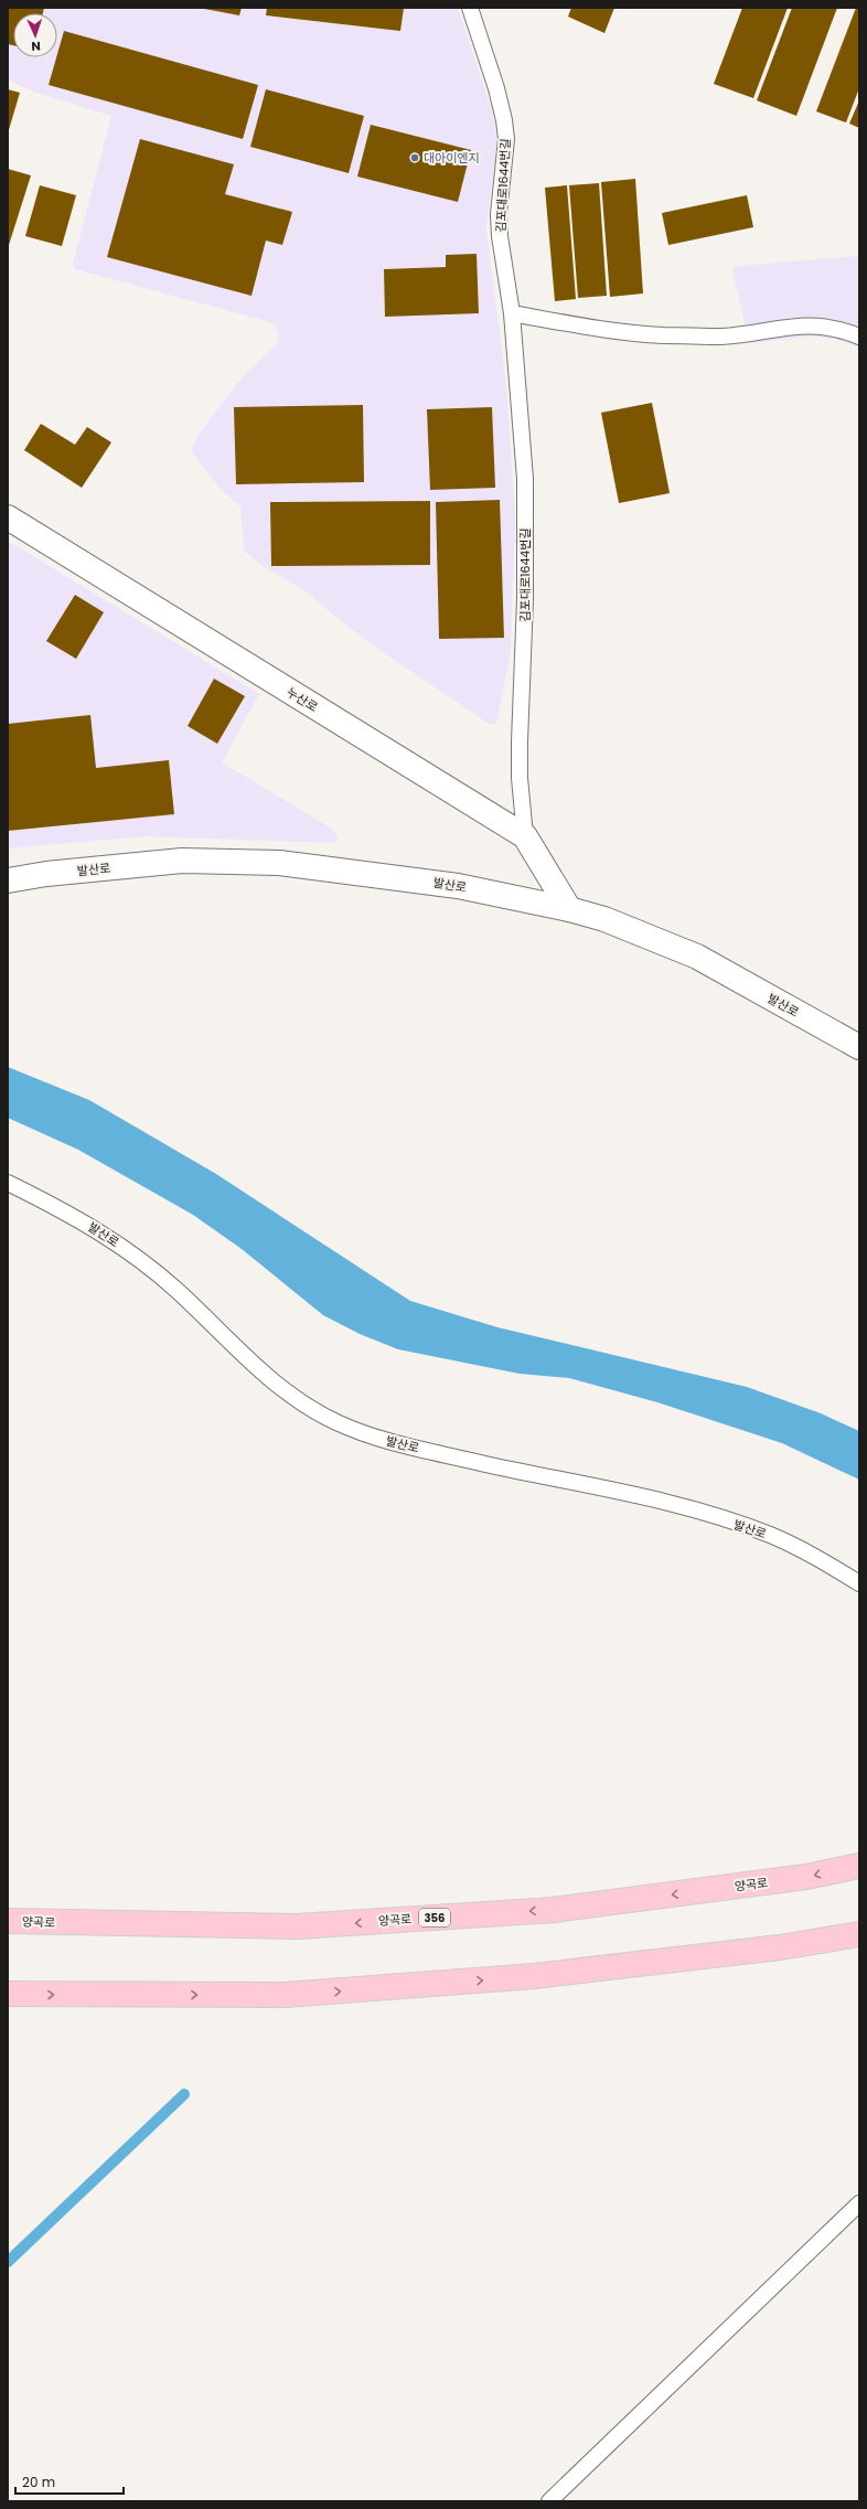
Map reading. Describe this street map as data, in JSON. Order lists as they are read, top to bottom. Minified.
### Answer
{"streets":{"highway":["양곡로","356"],"street":["누산로","발산로"],"lane":["김포대로1644번길"]},"crossings":[["김포대로1644번길","누산로"],["누산로","발산로"]],"places":["대아이엔지"],"scale_bar":"20 m","north":"bottom"}
